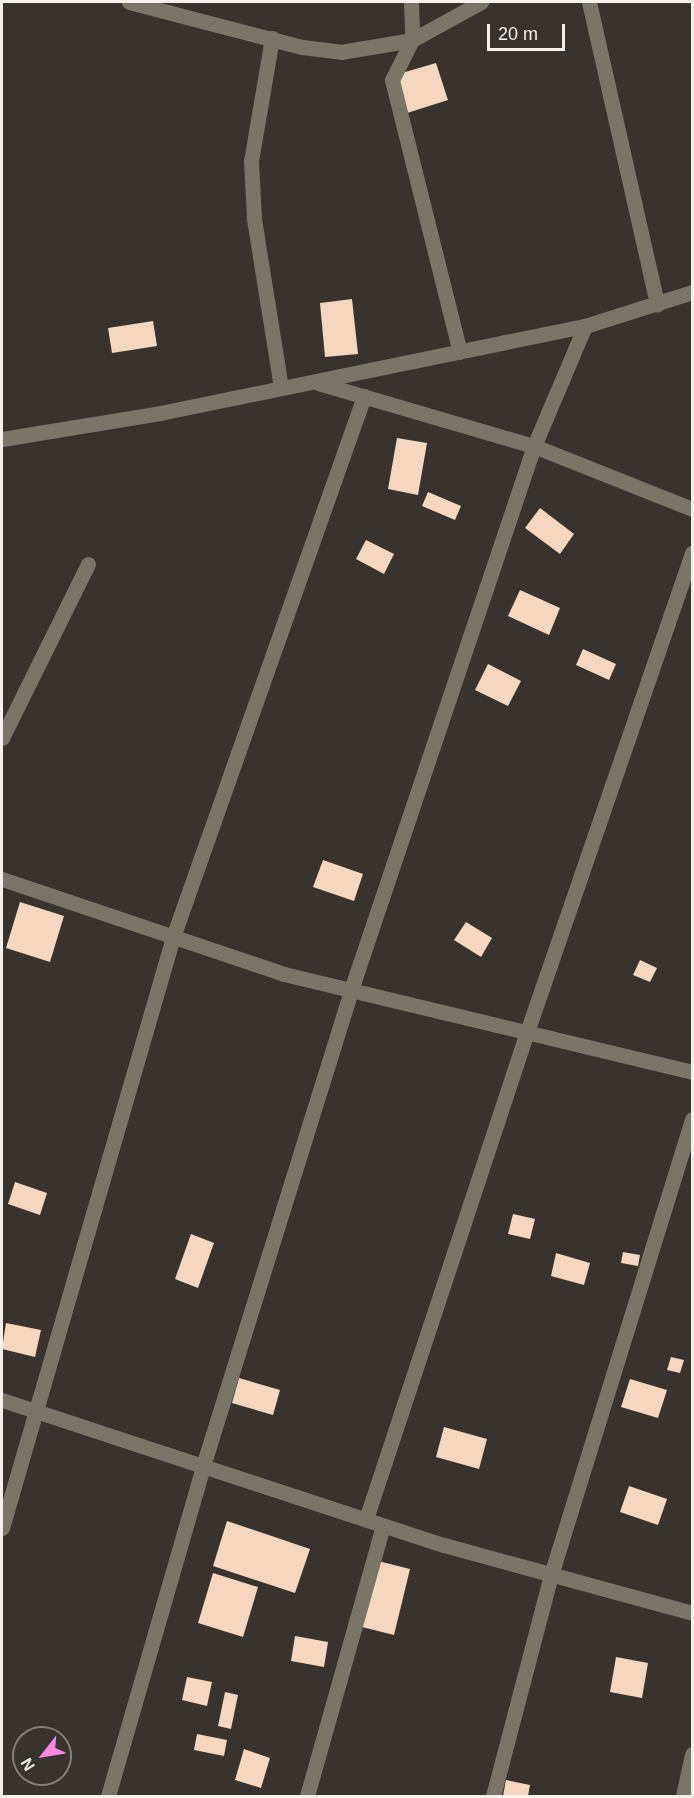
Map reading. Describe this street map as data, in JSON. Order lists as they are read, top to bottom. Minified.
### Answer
{"scale_bar":"20 m","north":"bottom left"}
